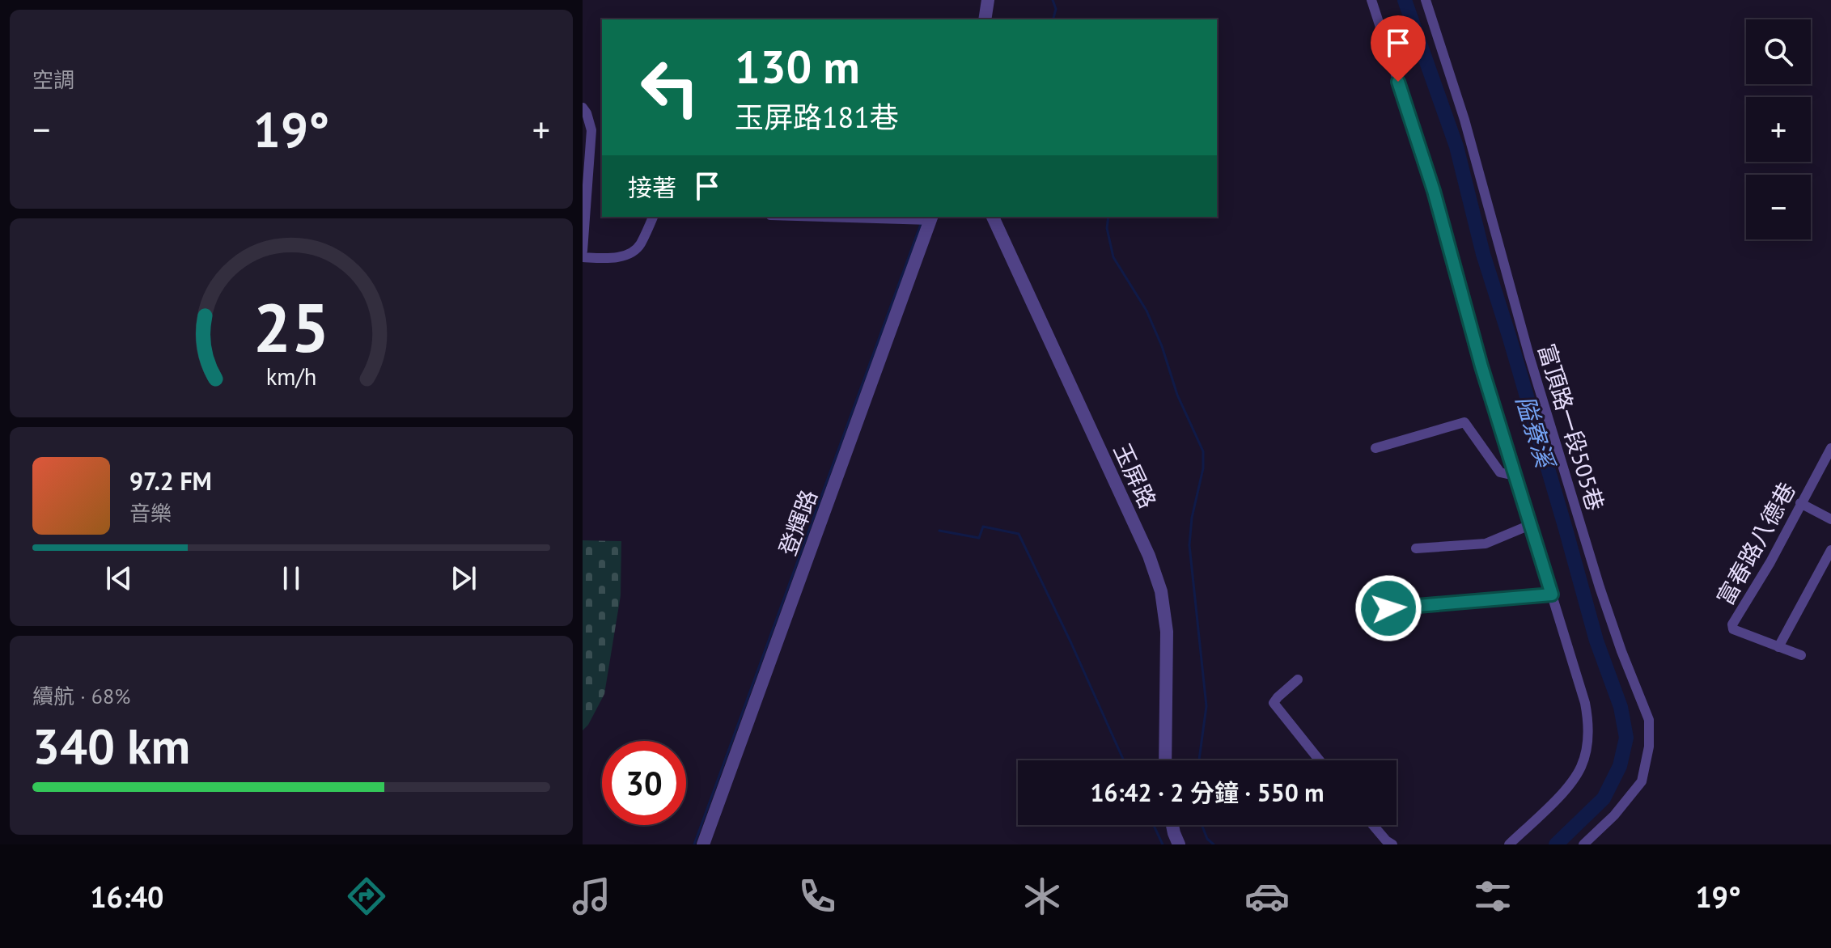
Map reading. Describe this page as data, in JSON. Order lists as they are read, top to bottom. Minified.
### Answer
{"streets":{"street":["富頂路一段505巷","玉屏路","登輝路","富春路八德巷"]},"water":["隘寮溪"],"page":{"tile":["空調",["續航 · 68%","340 km"]],"map_buttons":["+","−"],"turn":["130 m","玉屏路181巷"],"heat":["−","19°","+"],"then":"接著","song":["97.2 FM","音樂"],"limit":"30","trip":"16:42 · 2 分鐘 · 550 m","tabs":["16:40","19°"],"gauge":["25","km/h"]}}
